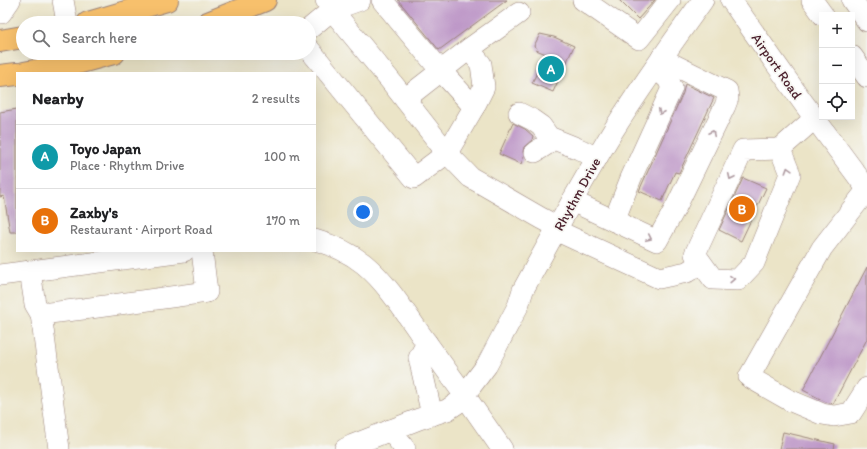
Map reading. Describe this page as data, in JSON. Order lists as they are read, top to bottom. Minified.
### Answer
{"streets":{"street":["Airport Road","Rhythm Drive"]},"page":{"map_buttons":["+","−"],"search":"Search here","pins":["A","B"],"heading":["Nearby","2 results"],"list":[{"mark":"A","name":"Toyo Japan","note":"Place · Rhythm Drive","value":"100 m"},{"mark":"B","name":"Zaxby's","note":"Restaurant · Airport Road","value":"170 m"}]}}
